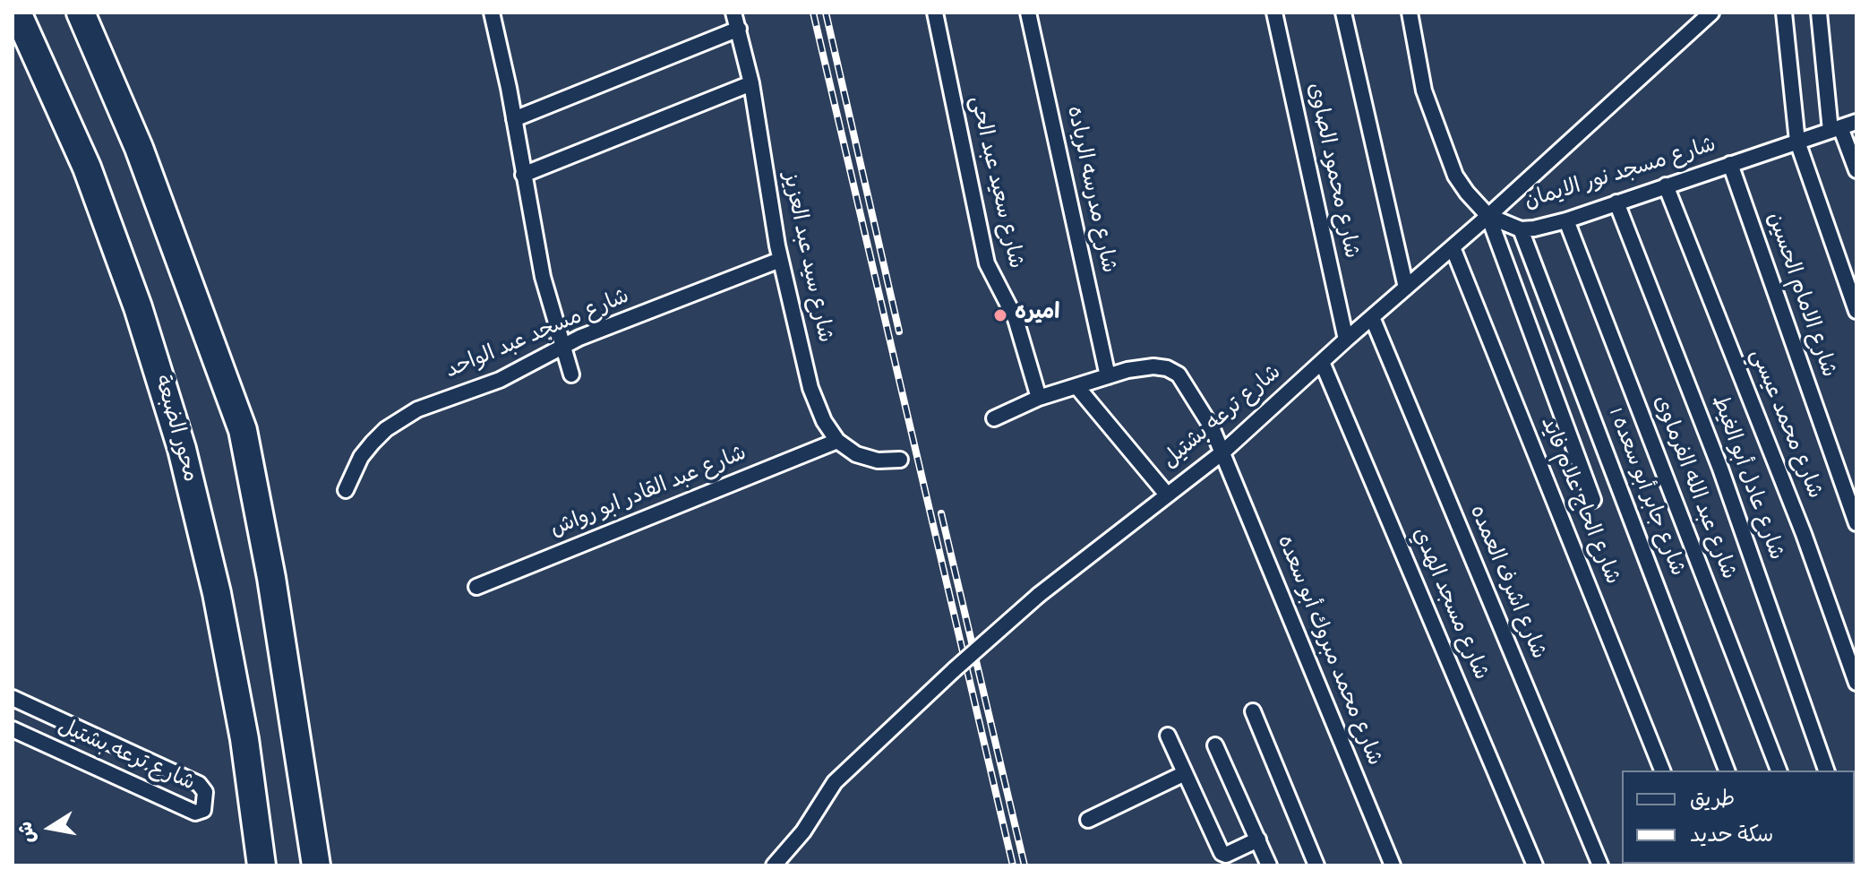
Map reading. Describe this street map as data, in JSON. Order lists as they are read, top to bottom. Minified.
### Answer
{"streets":{"highway":["محور الضبعة"],"street":["شارع محمود الصاوى","شارع مسجد نور الايمان","شارع سعيد عبد الحى","شارع مدرسه الرياده","شارع سيد عبد العزيز","شارع الامام الحسين","شارع مسجد عبد الواحد","شارع ترعه بشتيل","شارع محمد عيسي","شارع عادل أبو الغيط","شارع عبد الله الفرماوى","شارع جابر أبو سعده 1","شارع عبد القادر ابو رواش","شارع الحاج علام فايد","شارع اشرف العمده","شارع مسجد الهدي","شارع محمد مبروك أبو سعده"]},"crossings":[["شارع محمود الصاوى","شارع ترعه بشتيل"],["شارع مسجد نور الايمان","شارع الامام الحسين"],["شارع مسجد نور الايمان","شارع ترعه بشتيل"],["شارع مسجد نور الايمان","شارع محمد عيسي"],["شارع مسجد نور الايمان","شارع عادل أبو الغيط"],["شارع مسجد نور الايمان","شارع عبد الله الفرماوى"],["شارع مسجد نور الايمان","شارع جابر أبو سعده 1"],["شارع سيد عبد العزيز","شارع مسجد عبد الواحد"],["شارع سيد عبد العزيز","شارع عبد القادر ابو رواش"],["شارع ترعه بشتيل","شارع الحاج علام فايد"],["شارع ترعه بشتيل","شارع اشرف العمده"],["شارع ترعه بشتيل","شارع مسجد الهدي"],["شارع ترعه بشتيل","شارع محمد مبروك أبو سعده"]],"places":["اميره"],"legend":["طريق","سكة حديد"],"north":"left"}
